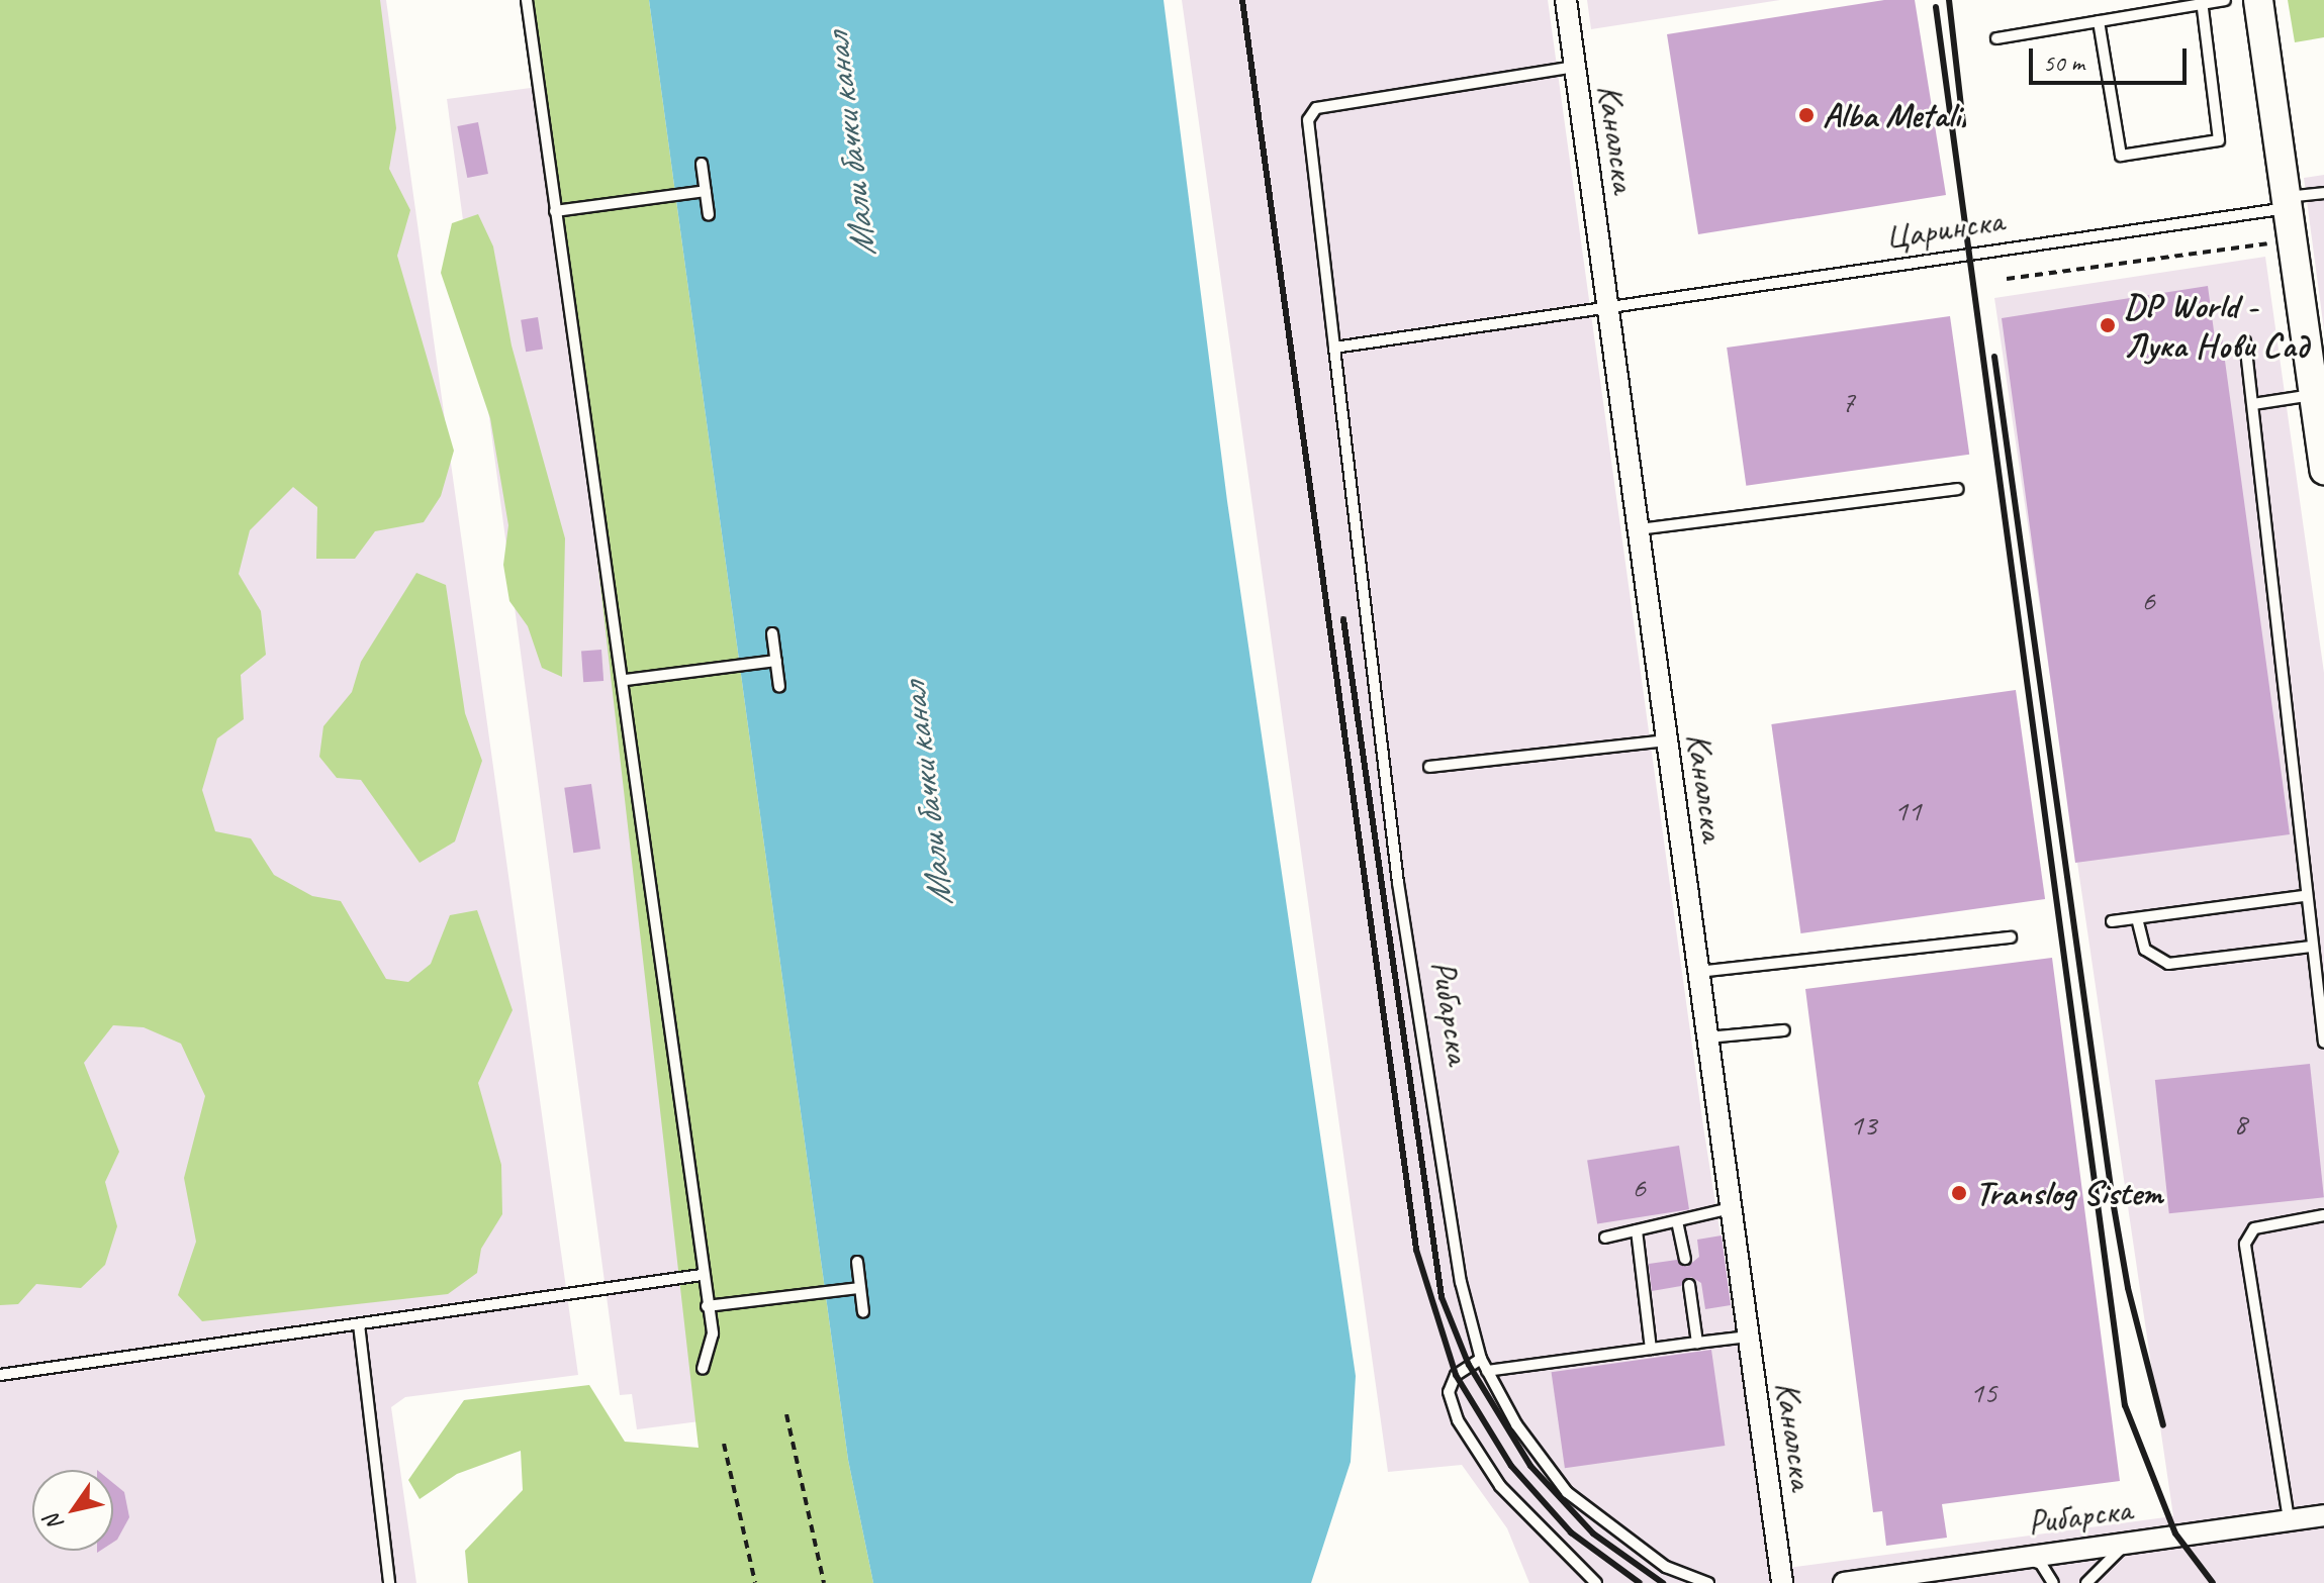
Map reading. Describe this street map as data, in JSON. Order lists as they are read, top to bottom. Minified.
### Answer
{"streets":{"street":["Каналска","Рибарска"],"lane":["Царинска"]},"crossings":[["Каналска","Царинска"],["Каналска","Рибарска"],["Царинска","Рибарска"]],"water":["Мали бачки канал"],"places":["Alba Metali","DP World - Лука Нови Сад","Translog Sistem"],"house_numbers":["7","6","11","8","13","6","15"],"scale_bar":"50 m","north":"bottom left"}
